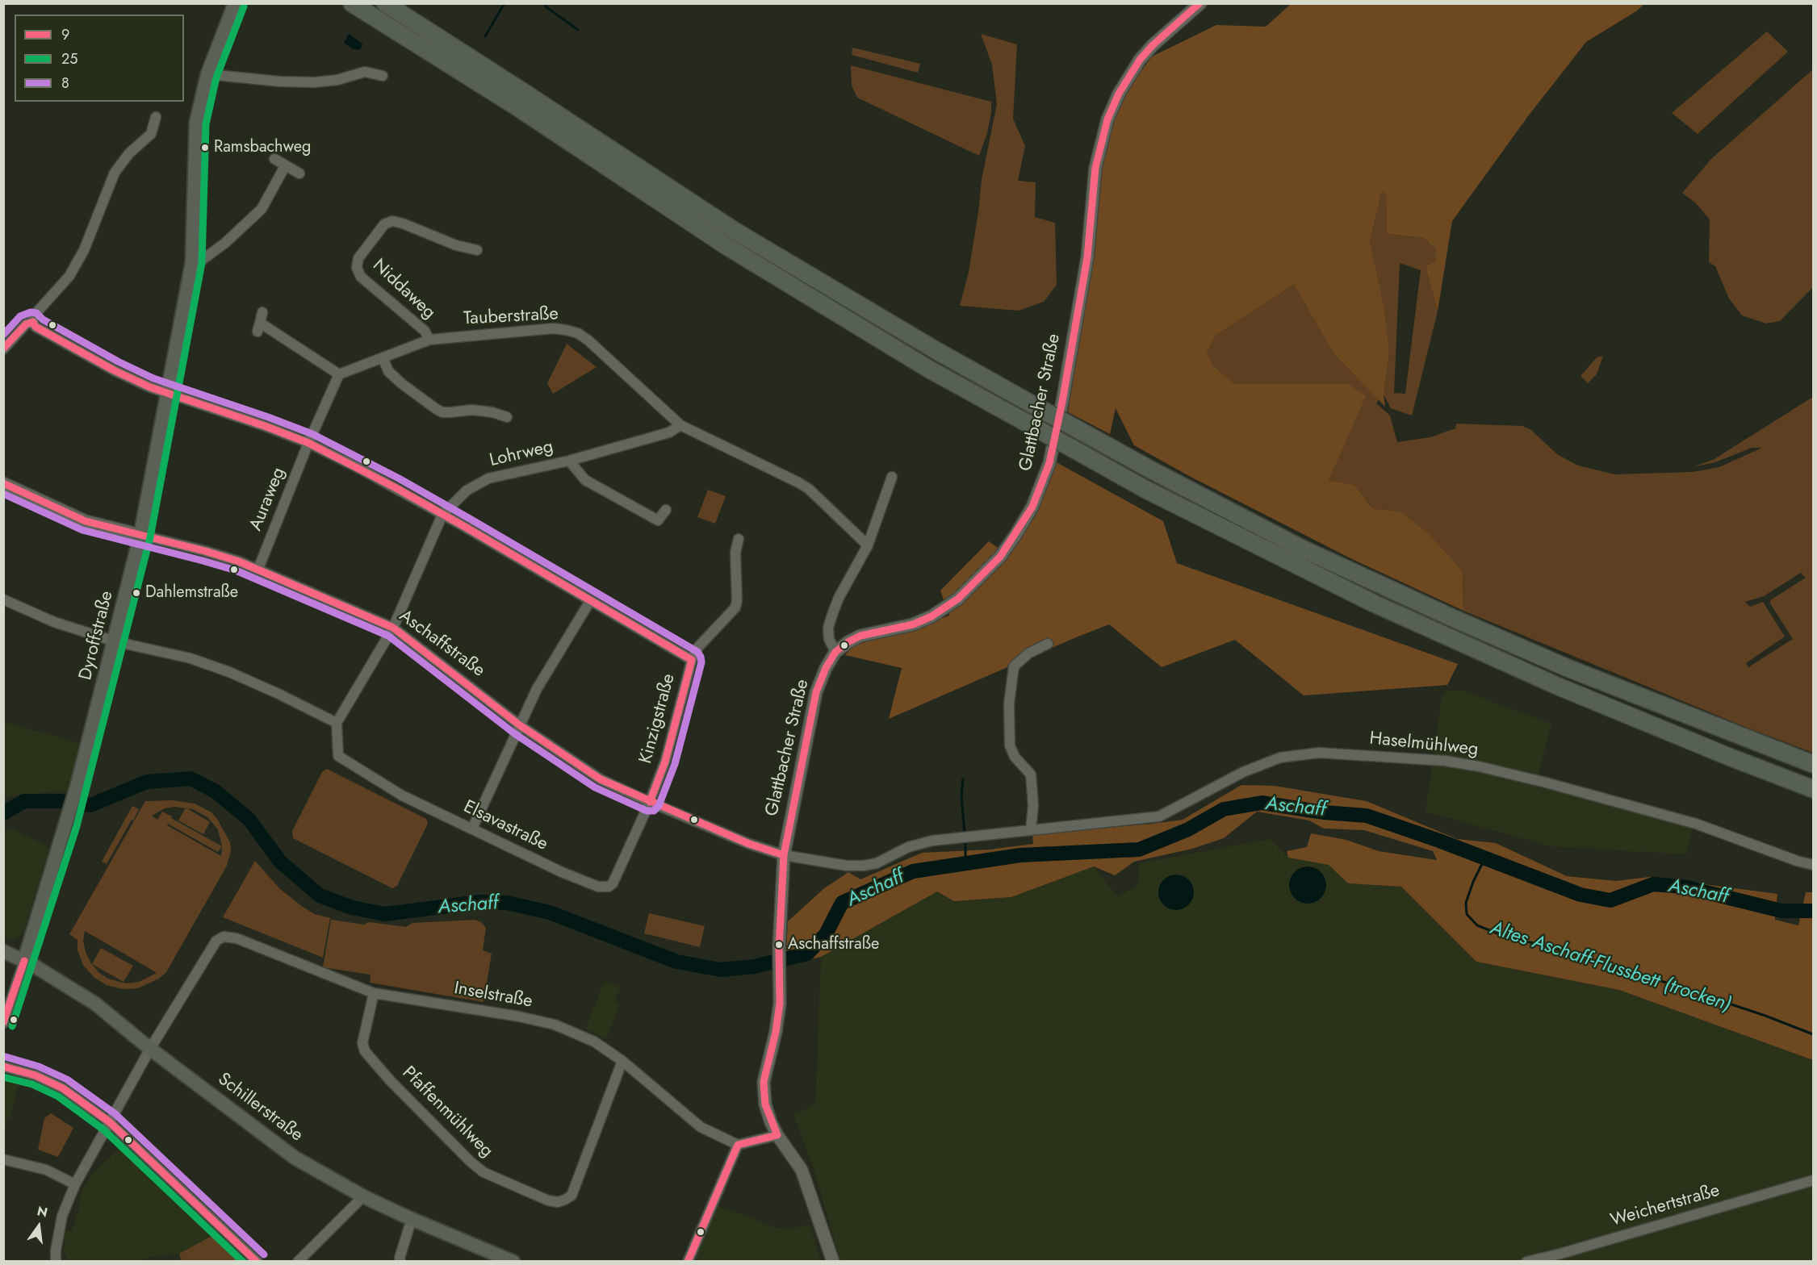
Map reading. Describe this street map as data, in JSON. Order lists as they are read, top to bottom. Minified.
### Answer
{"streets":{"main road":["Dyroffstraße","Schillerstraße"],"street":["Niddaweg","Tauberstraße","Glattbacher Straße","Lohrweg","Auraweg","Aschaffstraße","Kinzigstraße","Haselmühlweg","Elsavastraße","Inselstraße","Pfaffenmühlweg","Weichertstraße"]},"crossings":[["Niddaweg","Tauberstraße"],["Tauberstraße","Lohrweg"],["Glattbacher Straße","Aschaffstraße"],["Glattbacher Straße","Haselmühlweg"],["Lohrweg","Aschaffstraße"],["Lohrweg","Kinzigstraße"],["Lohrweg","Elsavastraße"],["Auraweg","Aschaffstraße"],["Auraweg","Kinzigstraße"],["Dyroffstraße","Aschaffstraße"],["Dyroffstraße","Kinzigstraße"],["Dyroffstraße","Schillerstraße"],["Aschaffstraße","Kinzigstraße"],["Aschaffstraße","Haselmühlweg"],["Aschaffstraße","Elsavastraße"],["Kinzigstraße","Elsavastraße"],["Inselstraße","Schillerstraße"],["Inselstraße","Pfaffenmühlweg"]],"water":["Aschaff","Altes Aschaff-Flussbett (trocken)"],"places":["Ramsbachweg","Dahlemstraße","Aschaffstraße"],"lines":["transit line 9","transit line 25","transit line 8"],"legend":["9","25","8"],"north":"top"}
